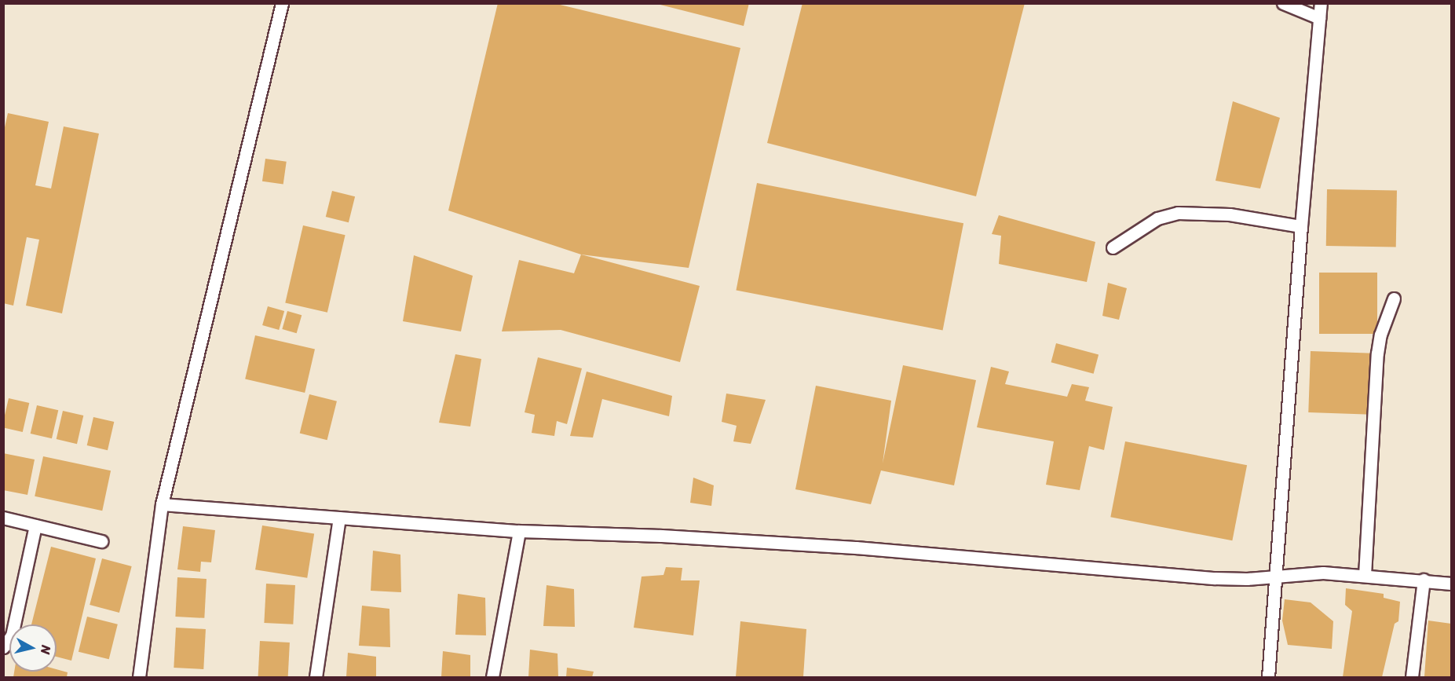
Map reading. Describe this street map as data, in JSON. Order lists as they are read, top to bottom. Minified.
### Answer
{"north":"right"}
